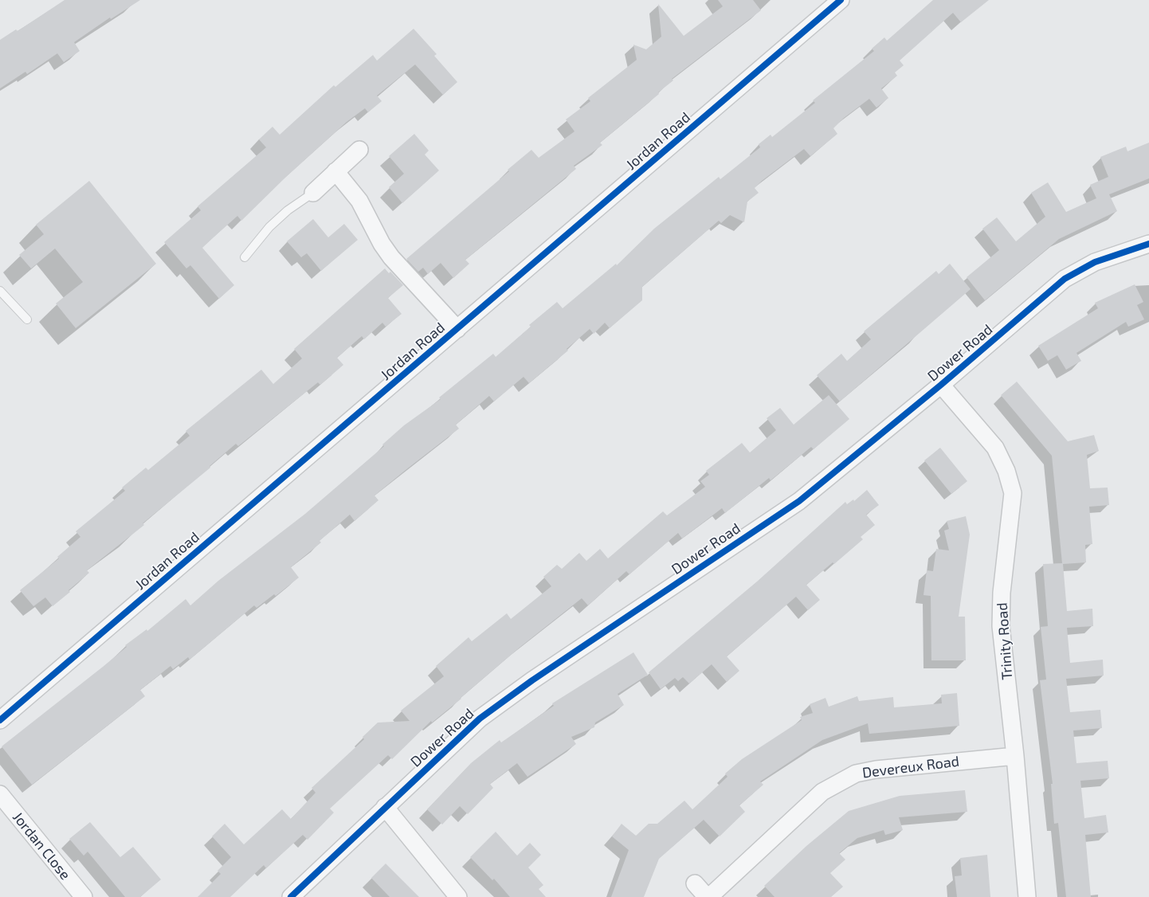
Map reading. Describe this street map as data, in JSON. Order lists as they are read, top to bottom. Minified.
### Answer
{"streets":{"street":["Jordan Road","Dower Road","Trinity Road","Devereux Road","Jordan Close"]},"crossings":[["Dower Road","Trinity Road"],["Trinity Road","Devereux Road"]]}
